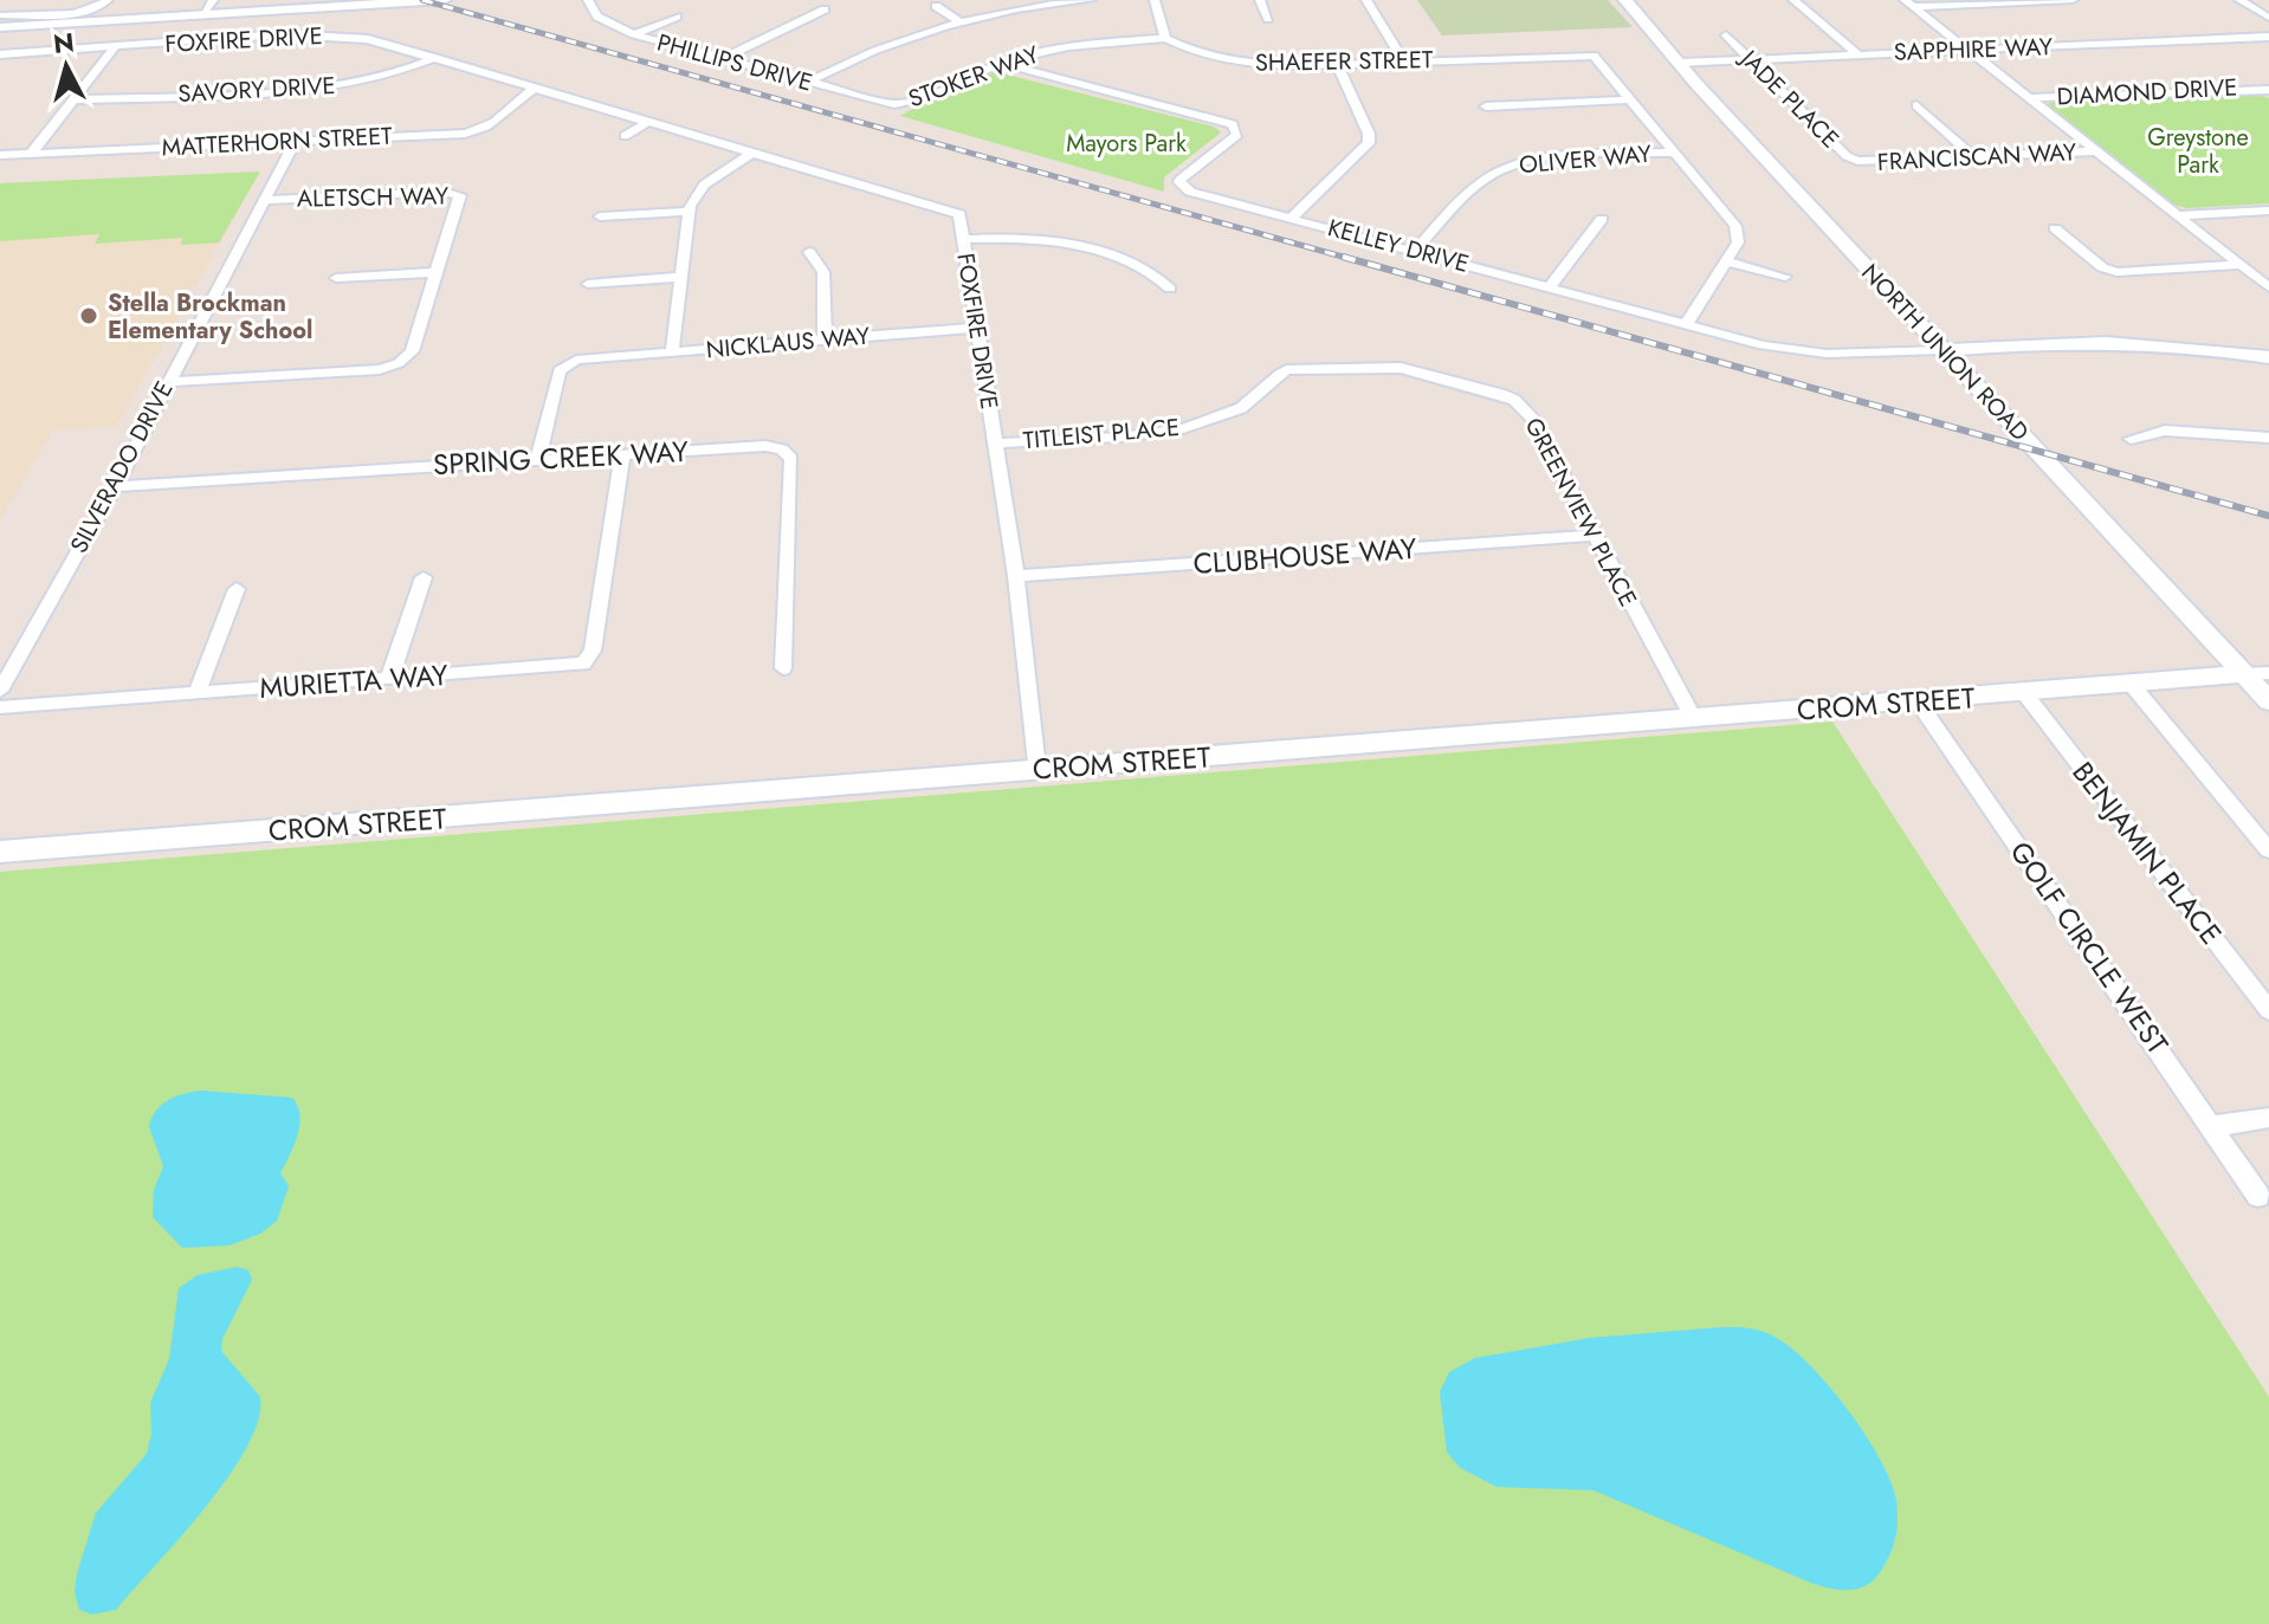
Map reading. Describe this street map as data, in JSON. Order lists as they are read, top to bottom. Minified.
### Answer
{"streets":{"street":["FOXFIRE DRIVE","SAPPHIRE WAY","SHAEFER STREET","PHILLIPS DRIVE","STOKER WAY","SAVORY DRIVE","DIAMOND DRIVE","JADE PLACE","MATTERHORN STREET","FRANCISCAN WAY","OLIVER WAY","ALETSCH WAY","KELLEY DRIVE","NICKLAUS WAY","NORTH UNION ROAD","TITLEIST PLACE","SPRING CREEK WAY","SILVERADO DRIVE","GREENVIEW PLACE","CLUBHOUSE WAY","MURIETTA WAY","CROM STREET","BENJAMIN PLACE","GOLF CIRCLE WEST"]},"crossings":[["FOXFIRE DRIVE","SAVORY DRIVE"],["FOXFIRE DRIVE","MATTERHORN STREET"],["FOXFIRE DRIVE","NICKLAUS WAY"],["FOXFIRE DRIVE","TITLEIST PLACE"],["FOXFIRE DRIVE","CLUBHOUSE WAY"],["FOXFIRE DRIVE","CROM STREET"],["SAPPHIRE WAY","JADE PLACE"],["SAPPHIRE WAY","NORTH UNION ROAD"],["SHAEFER STREET","STOKER WAY"],["PHILLIPS DRIVE","STOKER WAY"],["STOKER WAY","KELLEY DRIVE"],["JADE PLACE","FRANCISCAN WAY"],["MATTERHORN STREET","SILVERADO DRIVE"],["OLIVER WAY","KELLEY DRIVE"],["ALETSCH WAY","SILVERADO DRIVE"],["KELLEY DRIVE","NORTH UNION ROAD"],["NICKLAUS WAY","SPRING CREEK WAY"],["NORTH UNION ROAD","CROM STREET"],["TITLEIST PLACE","GREENVIEW PLACE"],["SPRING CREEK WAY","SILVERADO DRIVE"],["SPRING CREEK WAY","MURIETTA WAY"],["GREENVIEW PLACE","CLUBHOUSE WAY"],["GREENVIEW PLACE","CROM STREET"],["CROM STREET","BENJAMIN PLACE"],["CROM STREET","GOLF CIRCLE WEST"]],"parks":["Greystone Park","Mayors Park"],"places":["Stella Brockman Elementary School"],"north":"top"}
